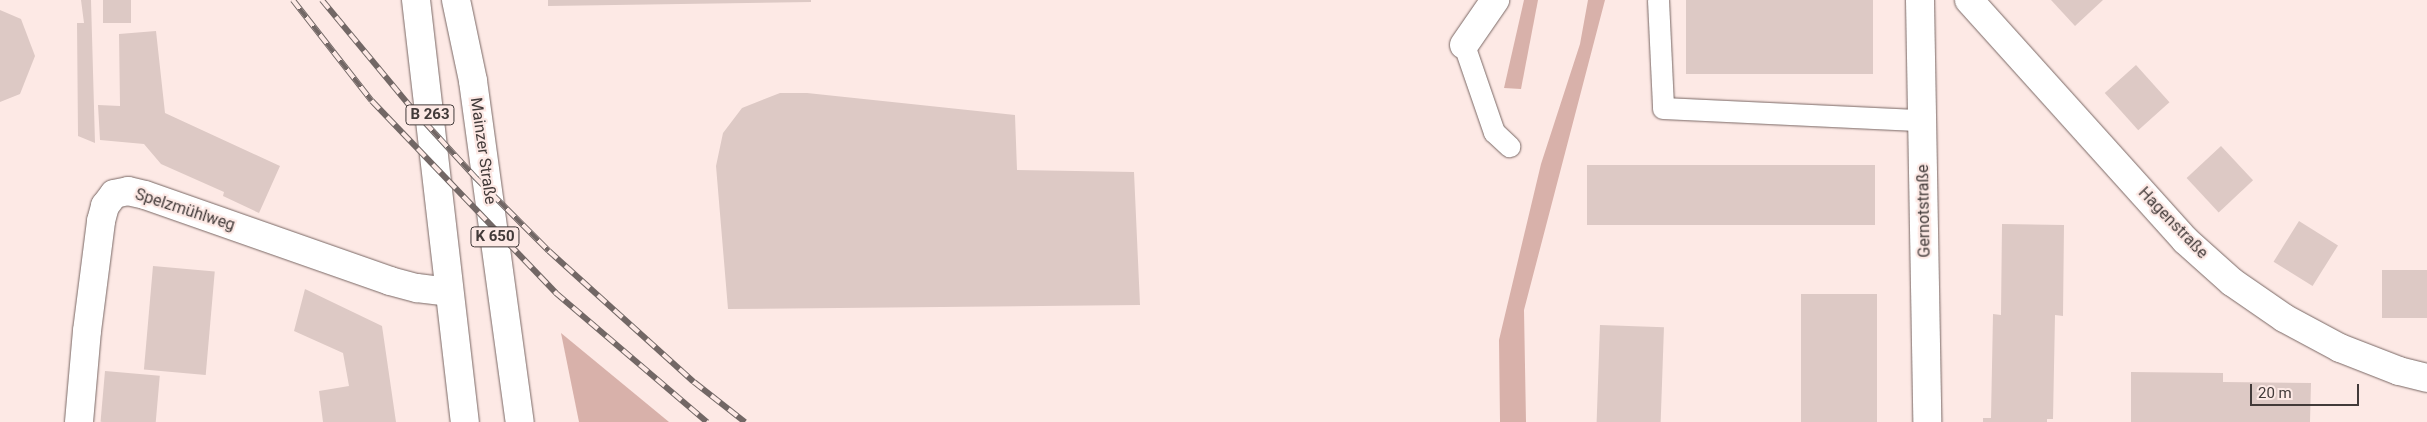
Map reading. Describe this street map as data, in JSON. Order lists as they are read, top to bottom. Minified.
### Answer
{"streets":{"street":["B 263","Mainzer Straße","Spelzmühlweg","Gernotstraße","Hagenstraße","K 650"]},"crossings":[["B 263","Spelzmühlweg"]],"scale_bar":"20 m"}
